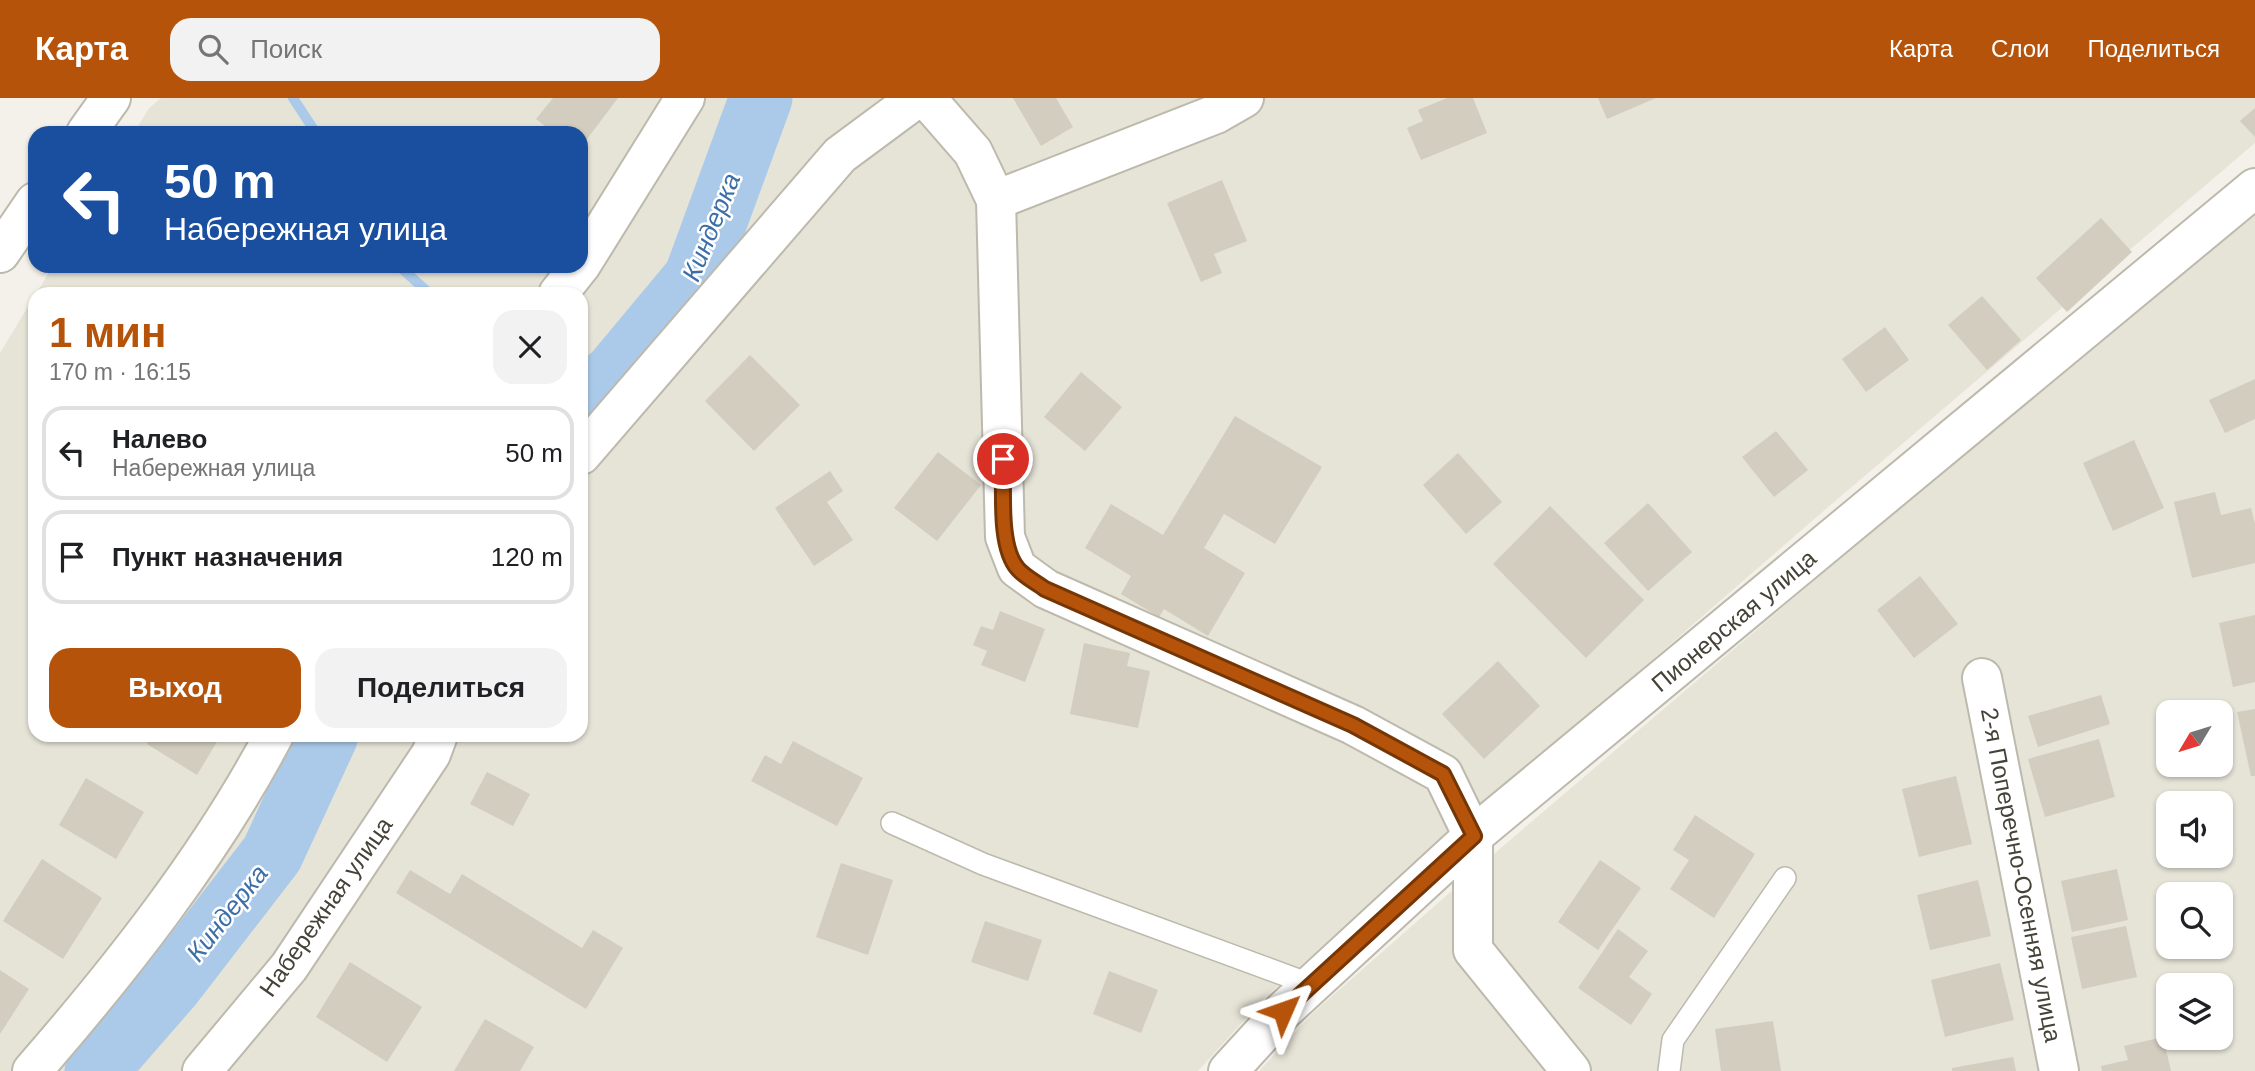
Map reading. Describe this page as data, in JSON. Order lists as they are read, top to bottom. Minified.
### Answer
{"streets":{"street":["Пионерская улица","2-я Поперечно-Осенняя улица","Набережная улица"]},"water":["Киндерка"],"north":"bottom left","page":{"header":"Карта","search":"Поиск","nav":["Карта","Слои","Поделиться"],"turn":["50 m","Набережная улица"],"heading":["1 мин","170 m · 16:15"],"list":[{"name":"Налево","note":"Набережная улица","value":"50 m"},{"name":"Пункт назначения","value":"120 m"}],"buttons":["Выход","Поделиться"]}}
